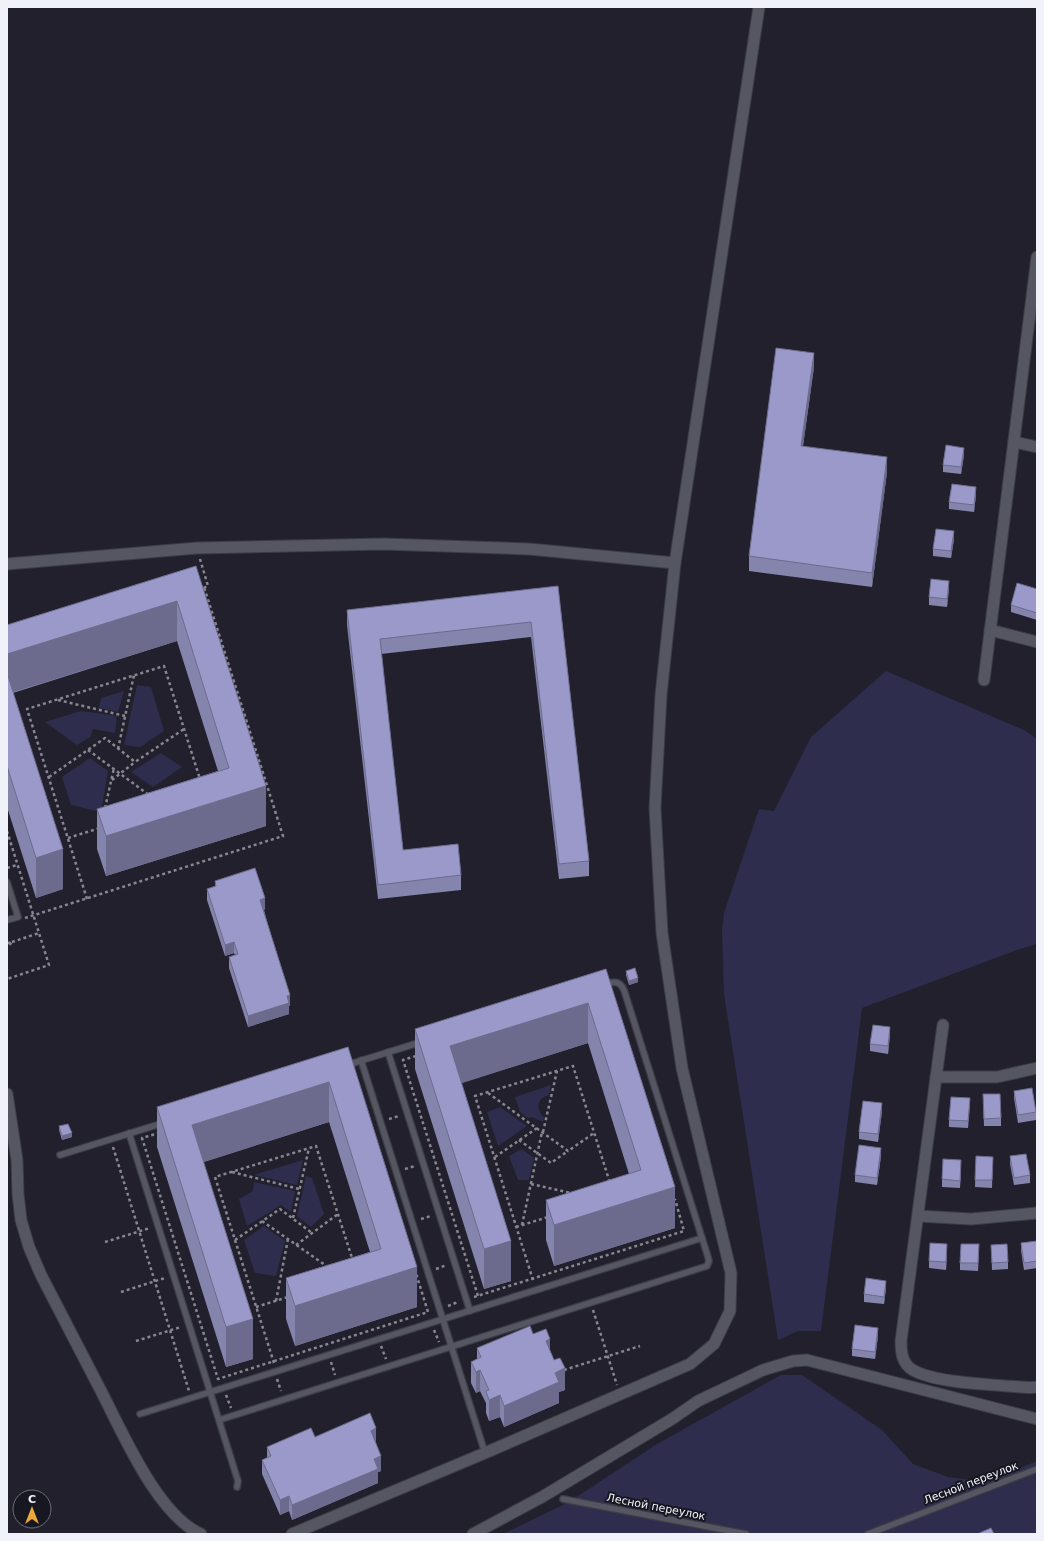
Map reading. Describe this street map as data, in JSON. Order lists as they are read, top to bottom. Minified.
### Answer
{"streets":{"lane":["Лесной переулок"]},"north":"top"}
